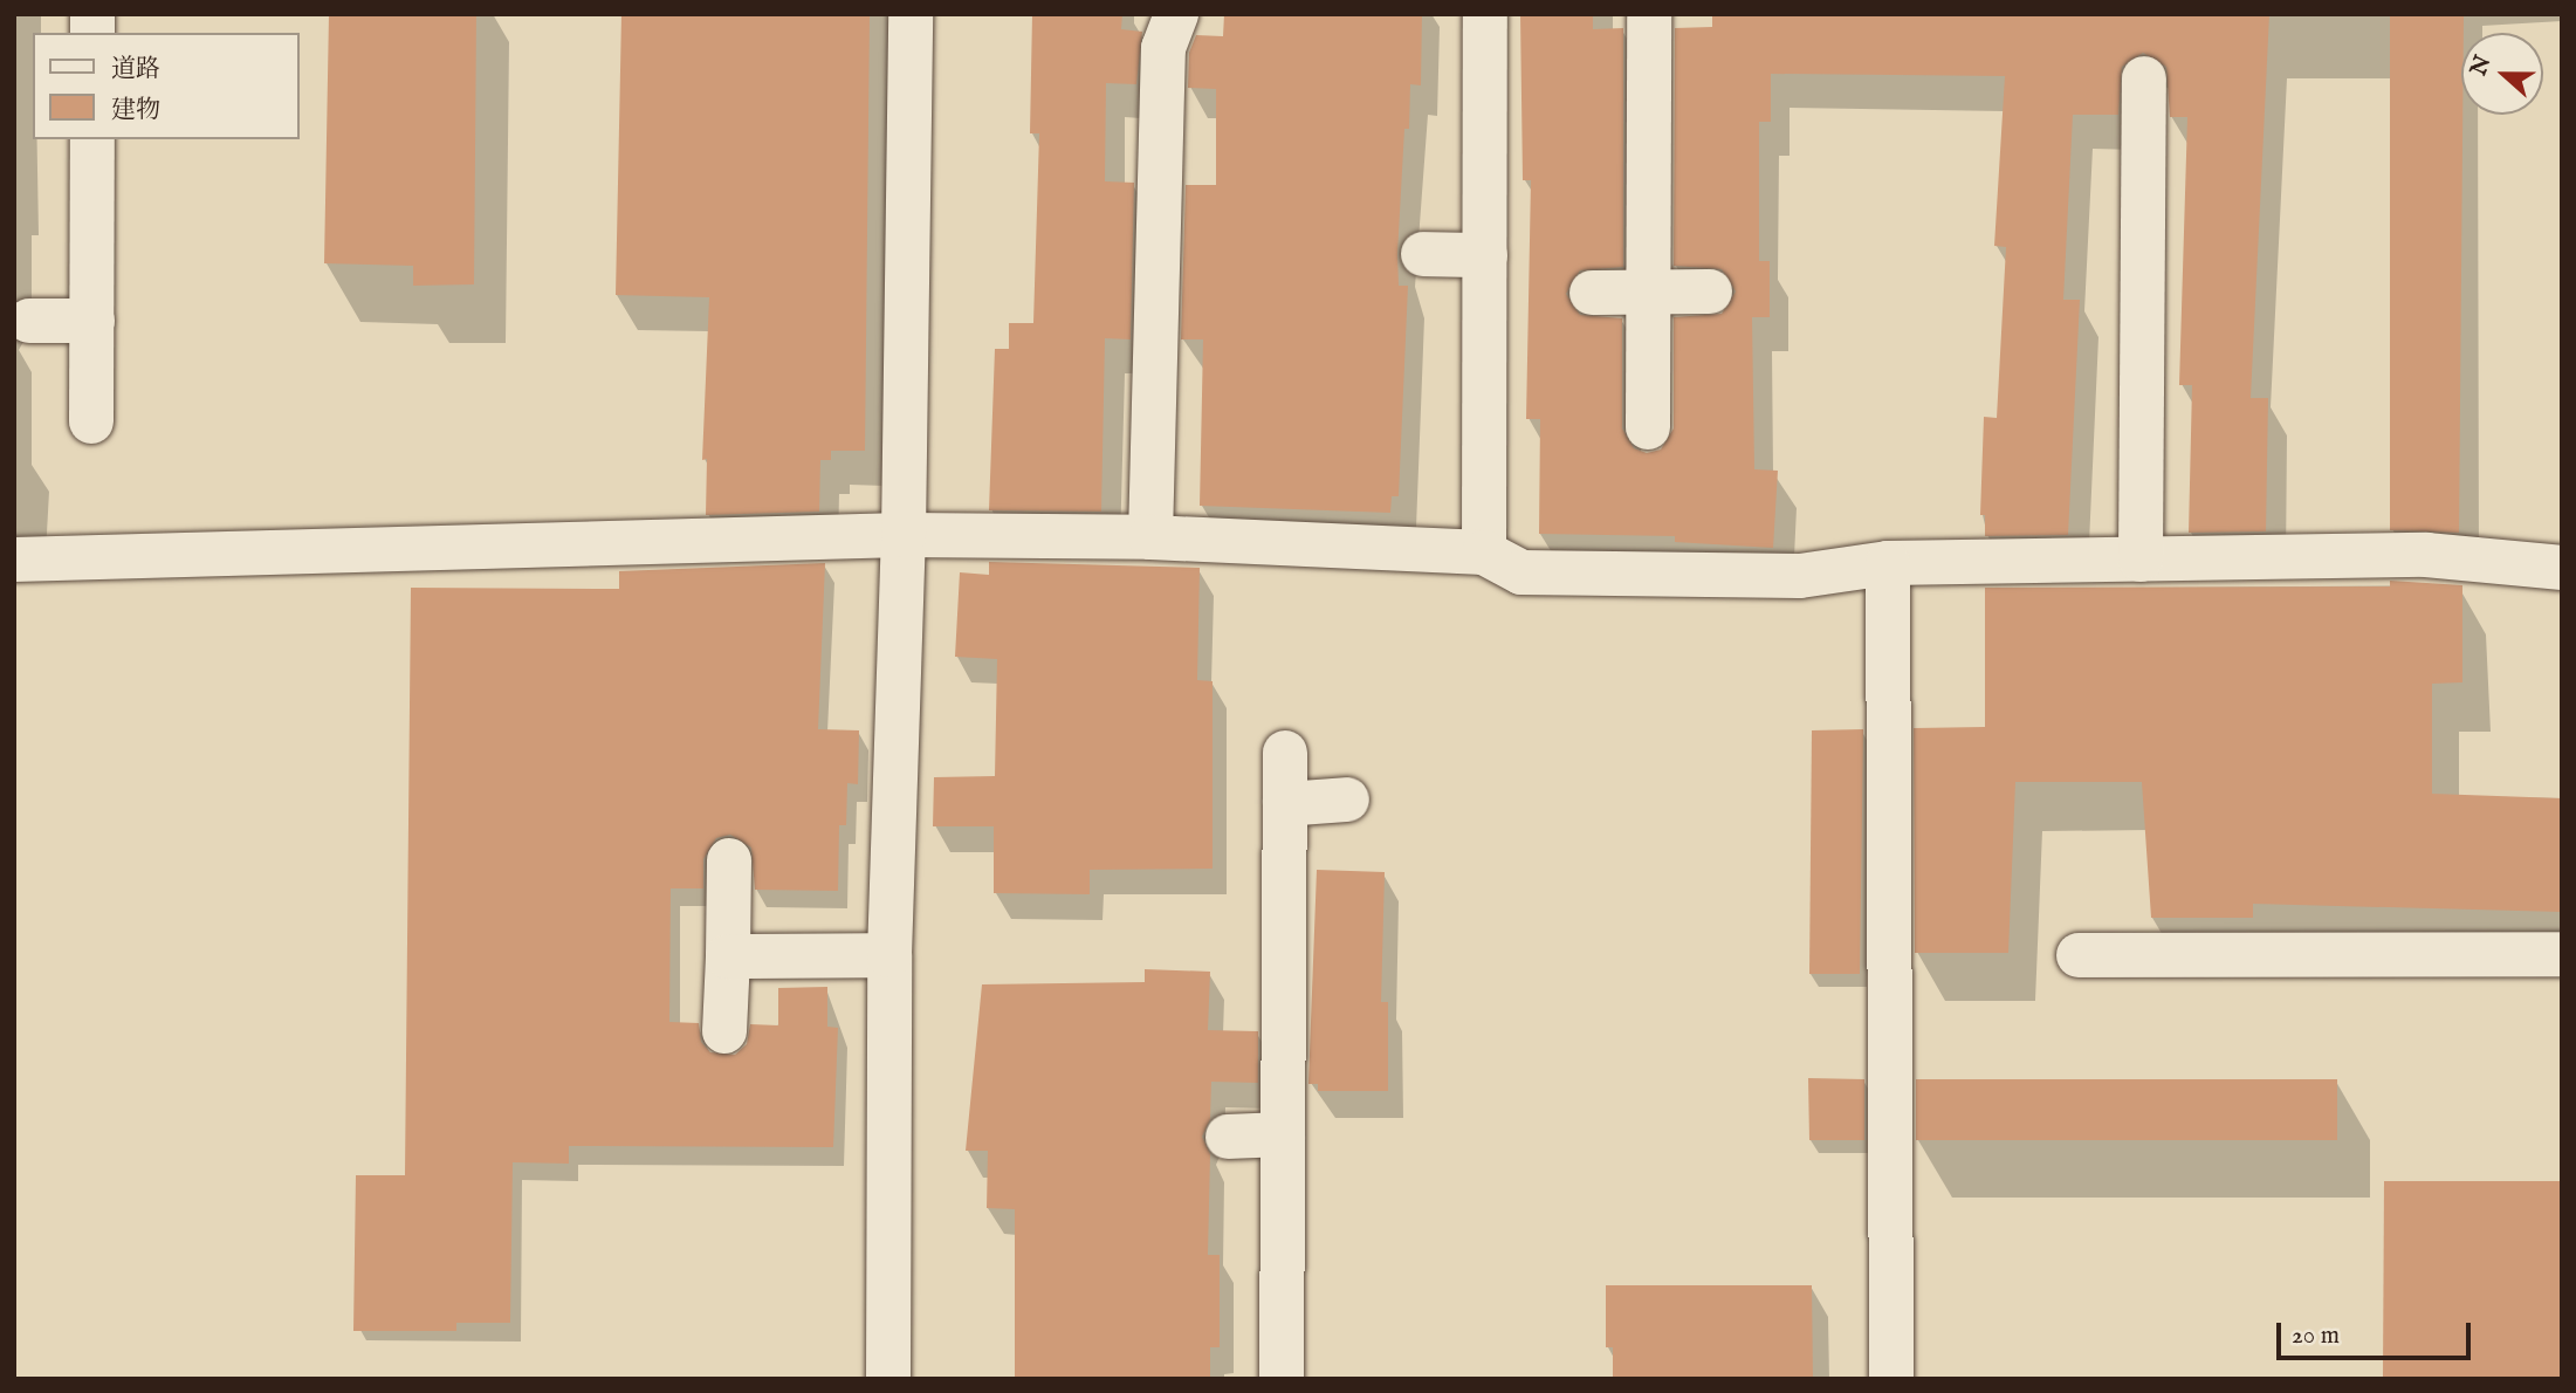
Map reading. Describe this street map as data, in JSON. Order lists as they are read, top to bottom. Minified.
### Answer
{"legend":["道路","建物"],"scale_bar":"20 m","north":"left"}
